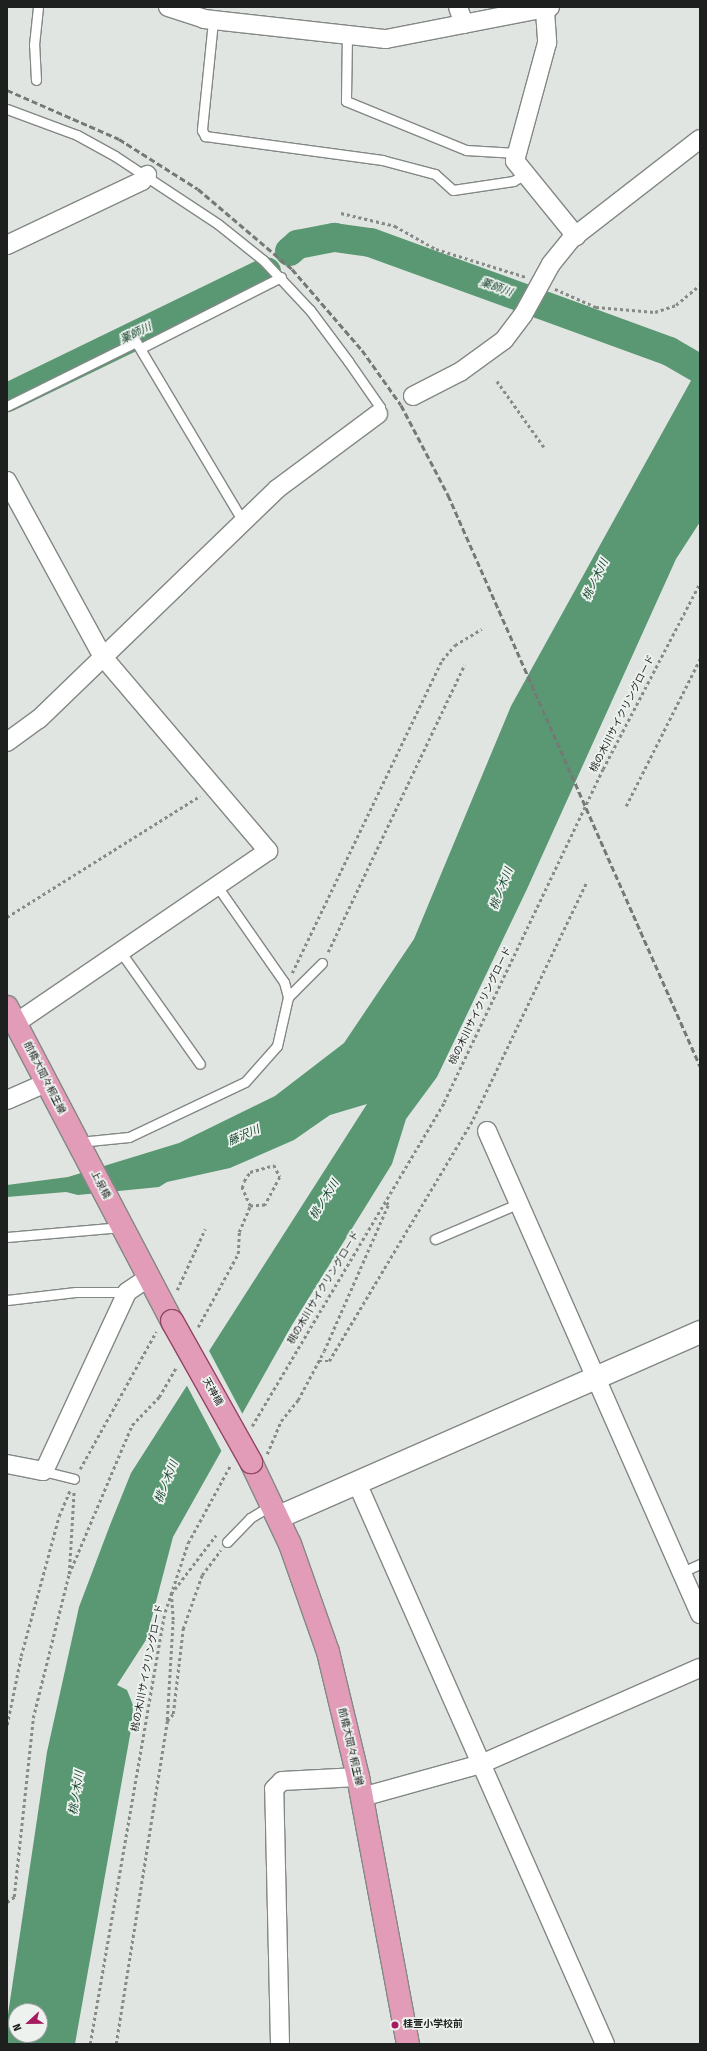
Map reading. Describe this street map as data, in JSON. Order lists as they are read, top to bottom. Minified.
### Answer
{"streets":{"main road":["前橋大間々桐生線","上泉橋","天神橋"],"path":["桃の木川サイクリングロード"]},"crossings":[["桃の木川サイクリングロード","前橋大間々桐生線"],["桃の木川サイクリングロード","天神橋"],["前橋大間々桐生線","上泉橋"],["前橋大間々桐生線","天神橋"]],"water":["薬師川","桃ノ木川","藤沢川"],"places":["桂萱小学校前"],"north":"left"}
